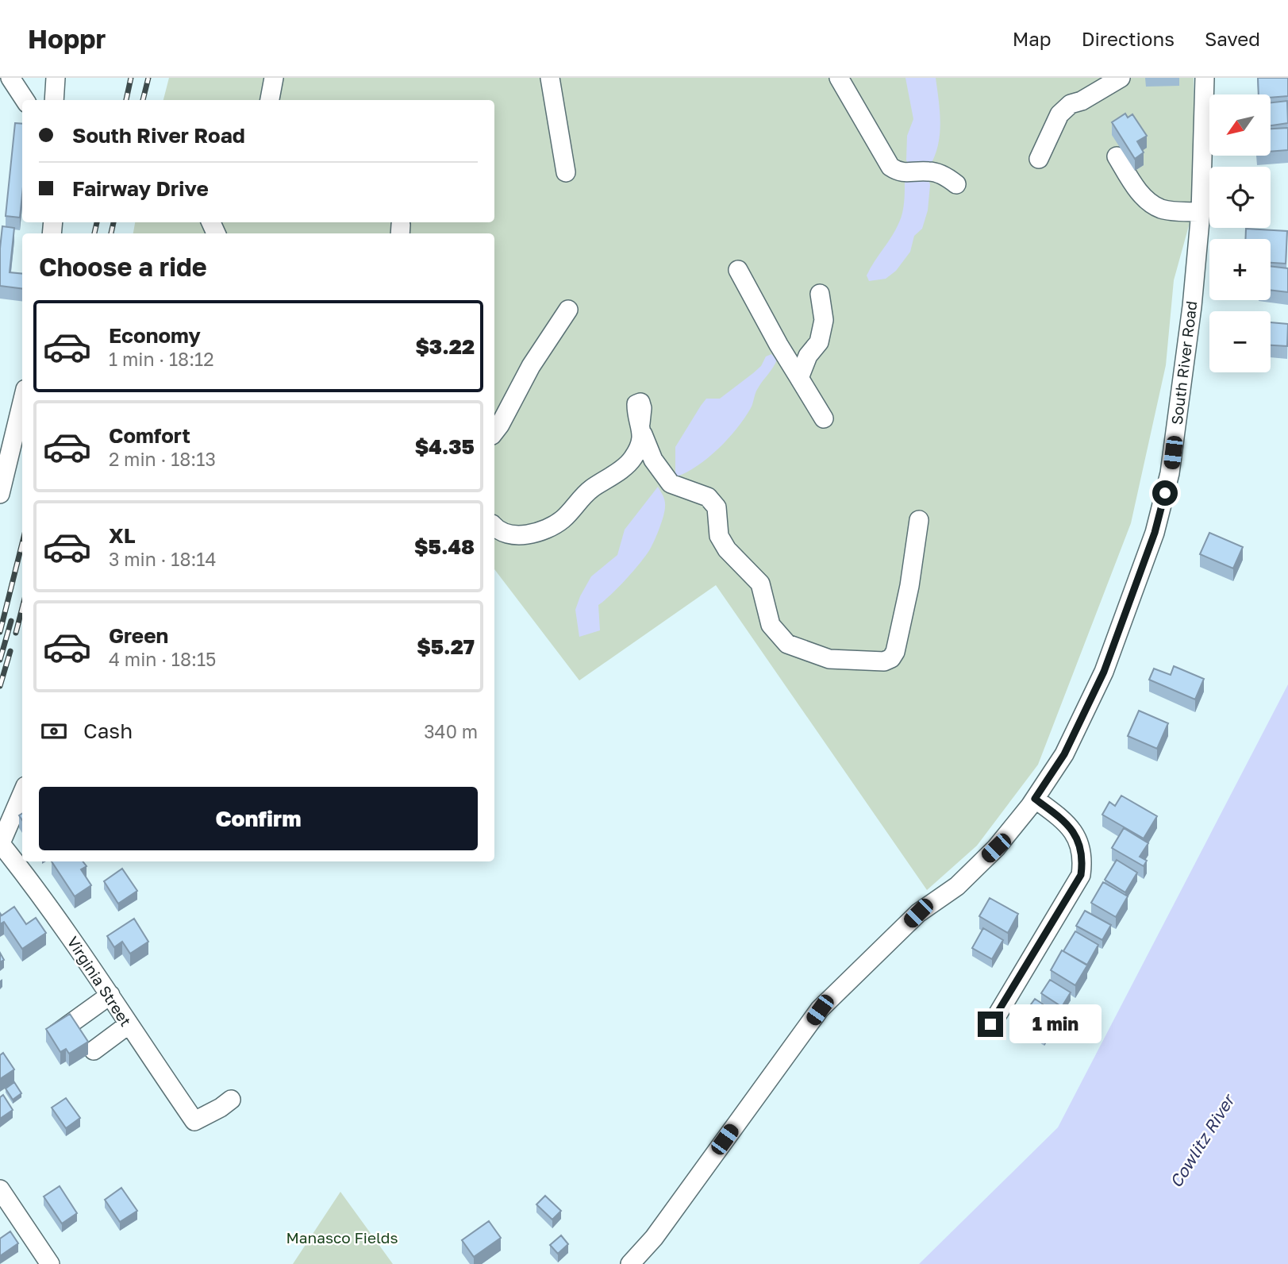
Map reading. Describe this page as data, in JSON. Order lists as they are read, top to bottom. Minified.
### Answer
{"streets":{"street":["South River Road","Virginia Street"]},"water":["Cowlitz River"],"parks":["Manasco Fields"],"north":"bottom left","page":{"header":"Hoppr","nav":["Map","Directions","Saved"],"map_buttons":["+","−"],"banner":["South River Road","Fairway Drive"],"heading":"Choose a ride","list":[{"name":"Economy","note":"1 min · 18:12","value":"$3.22"},{"name":"Comfort","note":"2 min · 18:13","value":"$4.35"},{"name":"XL","note":"3 min · 18:14","value":"$5.48"},{"name":"Green","note":"4 min · 18:15","value":"$5.27"}],"pay":["Cash","340 m"],"buttons":"Confirm","bubble":"1 min"}}
